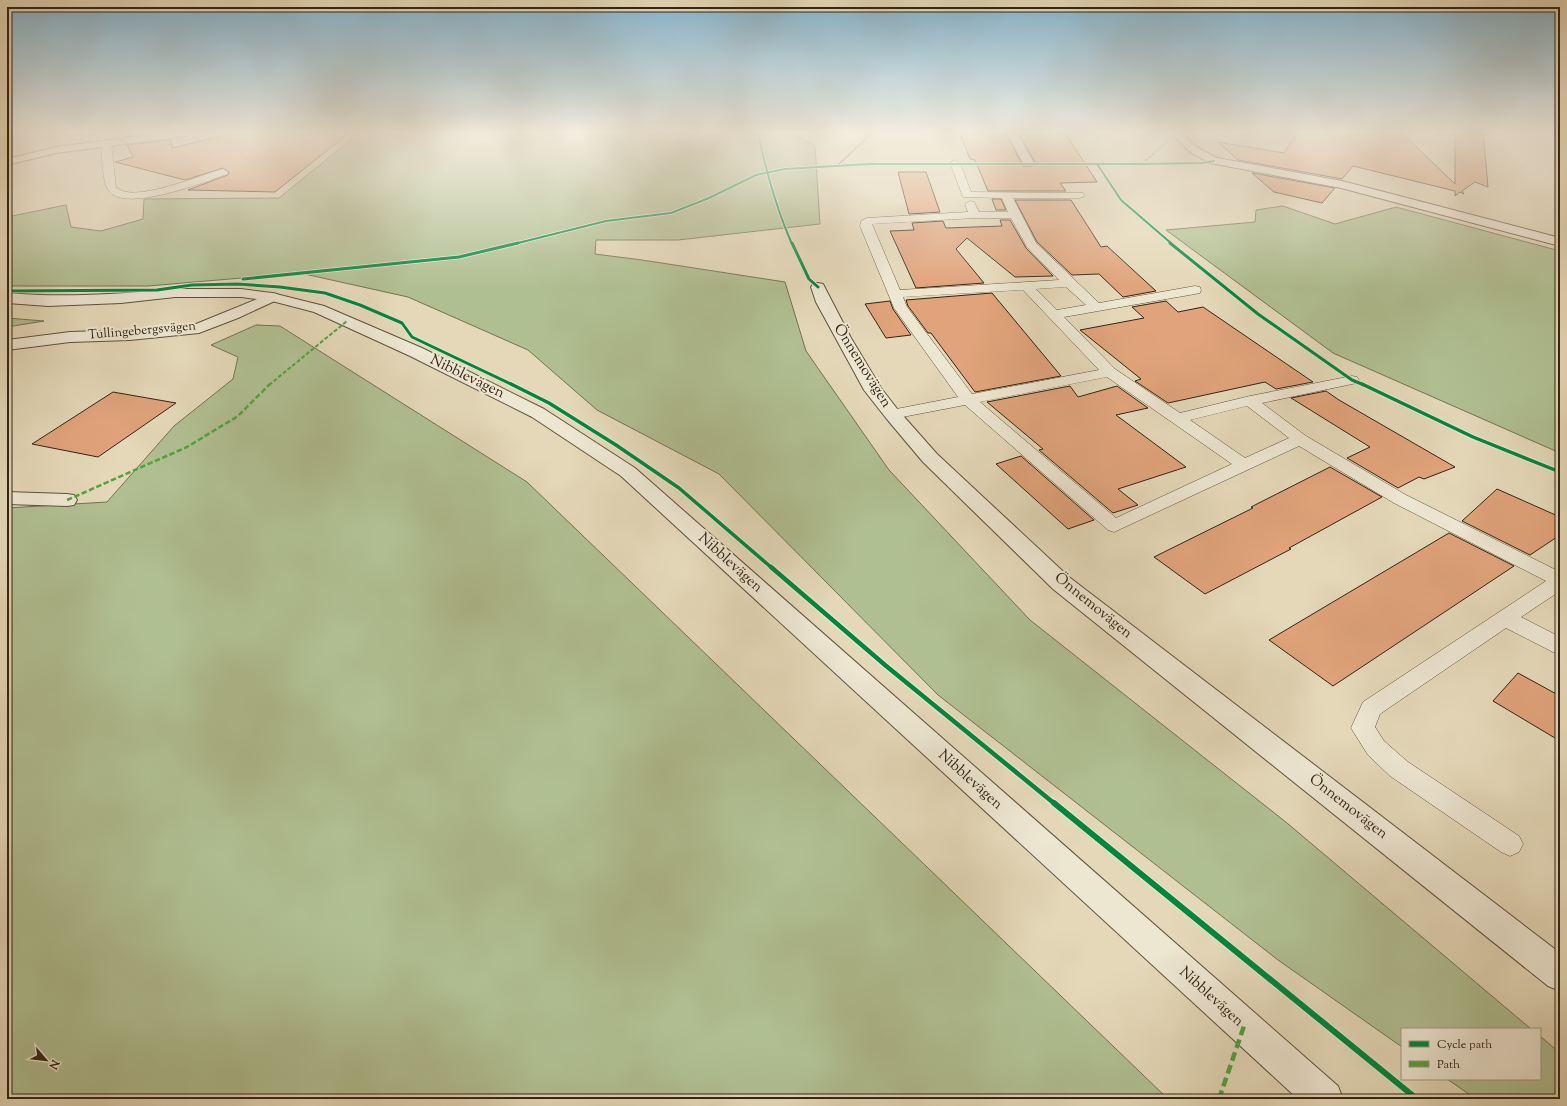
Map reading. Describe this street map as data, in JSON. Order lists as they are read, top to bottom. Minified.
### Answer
{"streets":{"street":["Tullingebergsvägen","Önnemovägen","Nibblevägen"]},"crossings":[["Tullingebergsvägen","Nibblevägen"]],"legend":["Cycle path","Path"],"north":"bottom right"}
